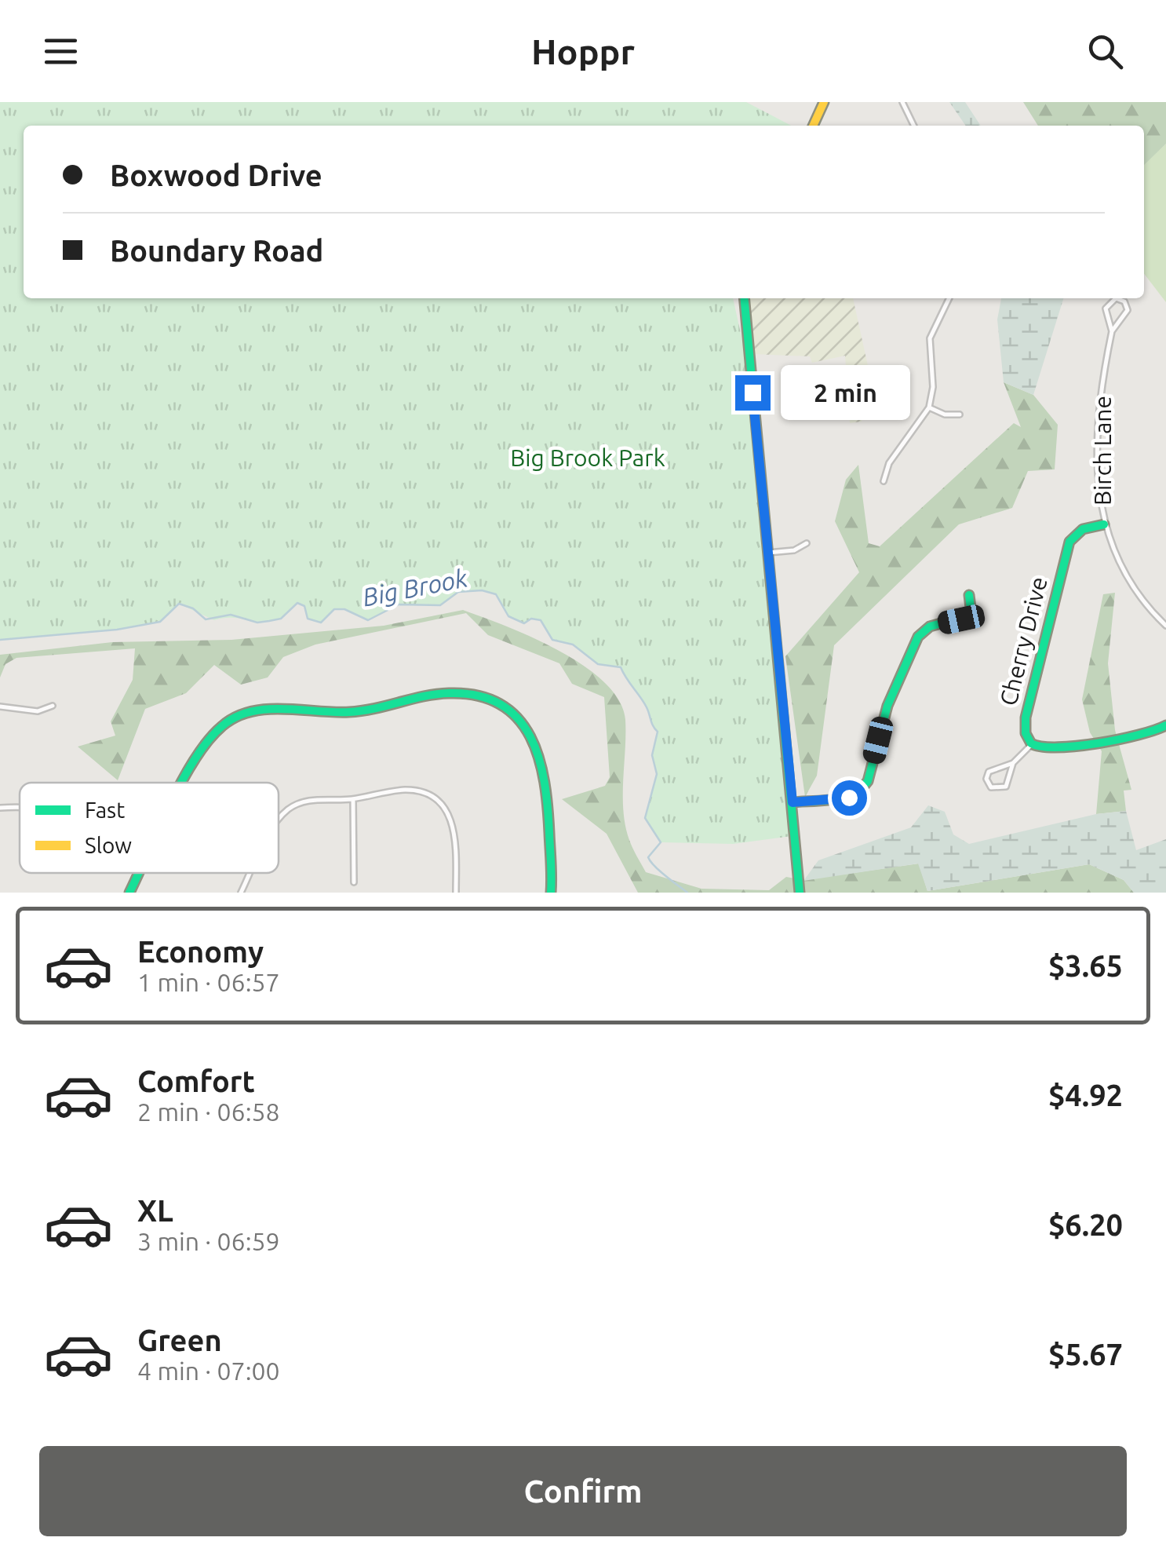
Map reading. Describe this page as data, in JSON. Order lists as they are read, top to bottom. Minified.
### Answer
{"streets":{"street":["Birch Lane","Cherry Drive"]},"crossings":[["Birch Lane","Cherry Drive"]],"water":["Big Brook"],"parks":["Big Brook Park"],"legend":["Fast","Slow"],"page":{"header":"Hoppr","banner":["Boxwood Drive","Boundary Road"],"bubble":"2 min","list":[{"name":"Economy","note":"1 min · 06:57","value":"$3.65"},{"name":"Comfort","note":"2 min · 06:58","value":"$4.92"},{"name":"XL","note":"3 min · 06:59","value":"$6.20"},{"name":"Green","note":"4 min · 07:00","value":"$5.67"}],"buttons":"Confirm"}}
